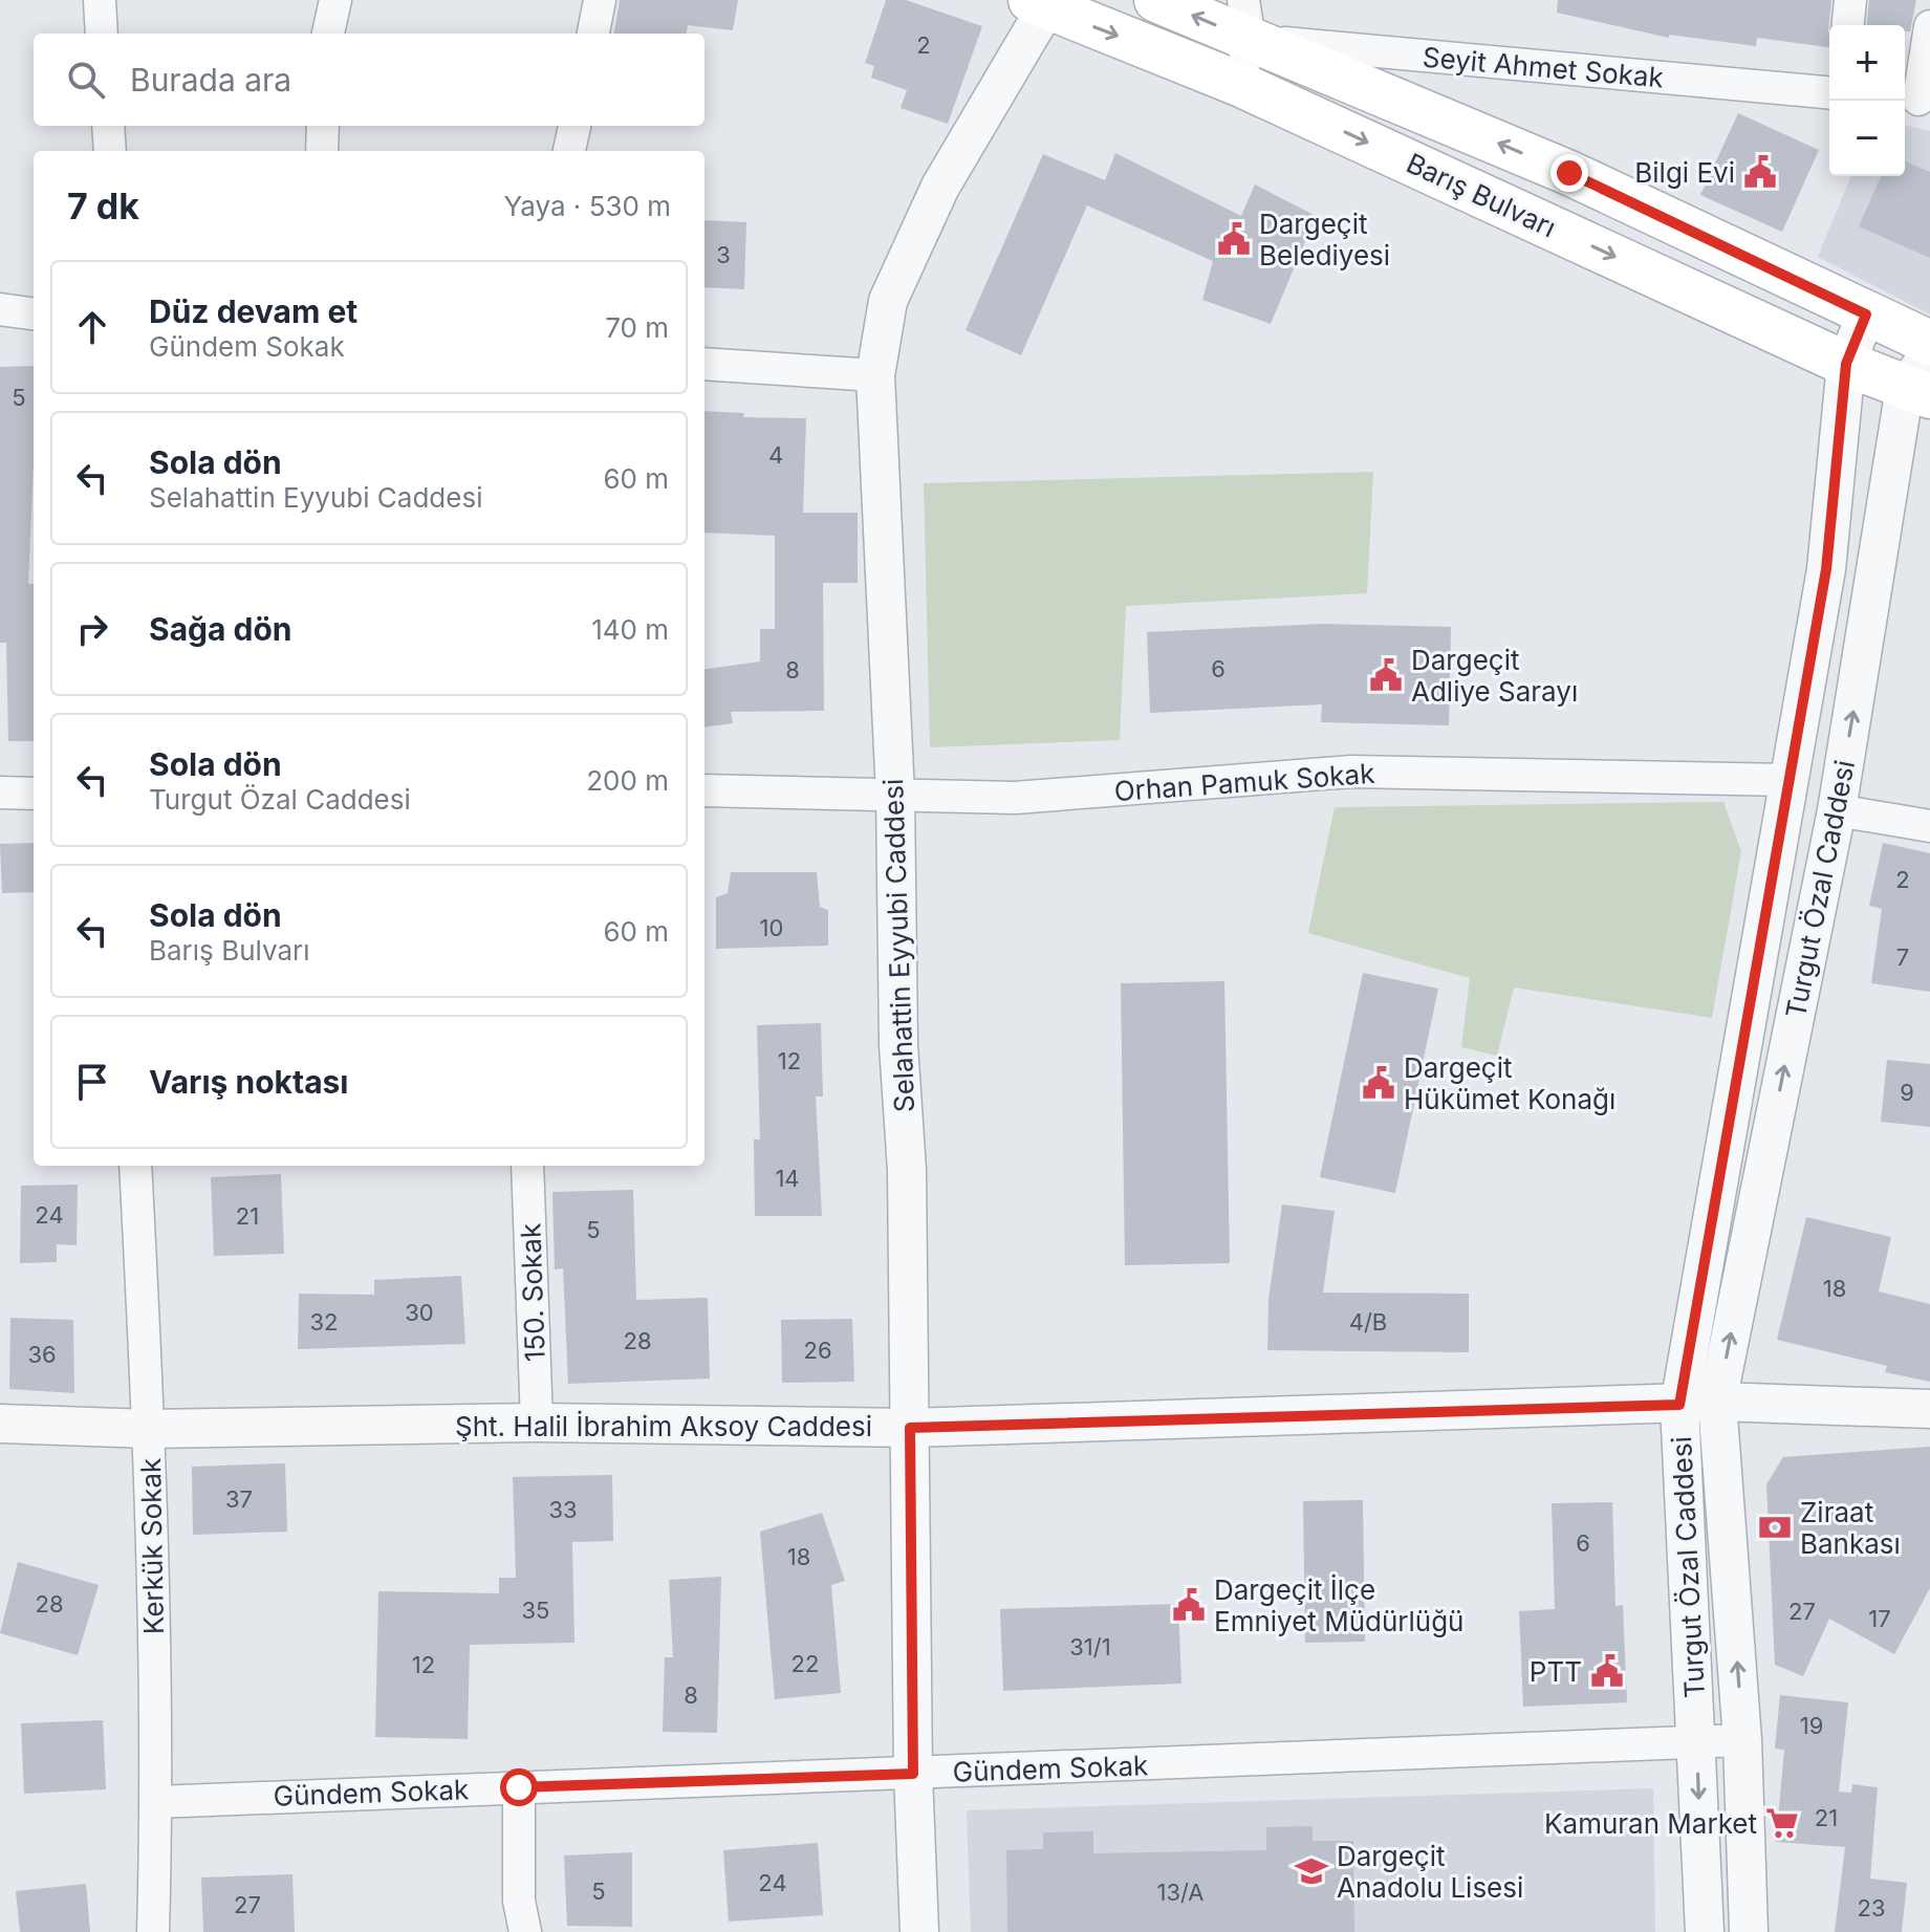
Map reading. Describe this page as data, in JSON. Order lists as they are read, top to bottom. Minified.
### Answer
{"streets":{"main road":["Barış Bulvarı"],"street":["Seyit Ahmet Sokak","Orhan Pamuk Sokak","Turgut Özal Caddesi","Selahattin Eyyubi Caddesi","150. Sokak","Şht. Halil İbrahim Aksoy Caddesi","Kerkük Sokak","Gündem Sokak"]},"crossings":[["Seyit Ahmet Sokak","Barış Bulvarı"],["Barış Bulvarı","Turgut Özal Caddesi"],["Barış Bulvarı","Selahattin Eyyubi Caddesi"],["Orhan Pamuk Sokak","Turgut Özal Caddesi"],["Orhan Pamuk Sokak","Selahattin Eyyubi Caddesi"],["Turgut Özal Caddesi","Şht. Halil İbrahim Aksoy Caddesi"],["Turgut Özal Caddesi","Gündem Sokak"],["Selahattin Eyyubi Caddesi","Şht. Halil İbrahim Aksoy Caddesi"],["Selahattin Eyyubi Caddesi","Gündem Sokak"],["150. Sokak","Şht. Halil İbrahim Aksoy Caddesi"],["Şht. Halil İbrahim Aksoy Caddesi","Kerkük Sokak"],["Kerkük Sokak","Gündem Sokak"]],"places":{"public building":["Bilgi Evi","Dargeçit Belediyesi","Dargeçit Adliye Sarayı","Dargeçit Hükümet Konağı","Dargeçit İlçe Emniyet Müdürlüğü","PTT"],"bank":["Ziraat Bankası"],"supermarket":["Kamuran Market"],"school or university":["Dargeçit Anadolu Lisesi"]},"house_numbers":["2","3","5","4","6","8","2","10","7","12","9","14","24","21","5","18","30","32","4/B","28","26","36","37","33","6","18","28","35","27","17","31/1","22","12","8","19","21","24","5","13/A","27","23"],"page":{"map_buttons":["+","−"],"search":"Burada ara","heading":["7 dk","Yaya · 530 m"],"list":[["Düz devam et","Gündem Sokak","70 m"],["Sola dön","Selahattin Eyyubi Caddesi","60 m"],["Sağa dön","140 m"],["Sola dön","Turgut Özal Caddesi","200 m"],["Sola dön","Barış Bulvarı","60 m"],"Varış noktası"]}}
